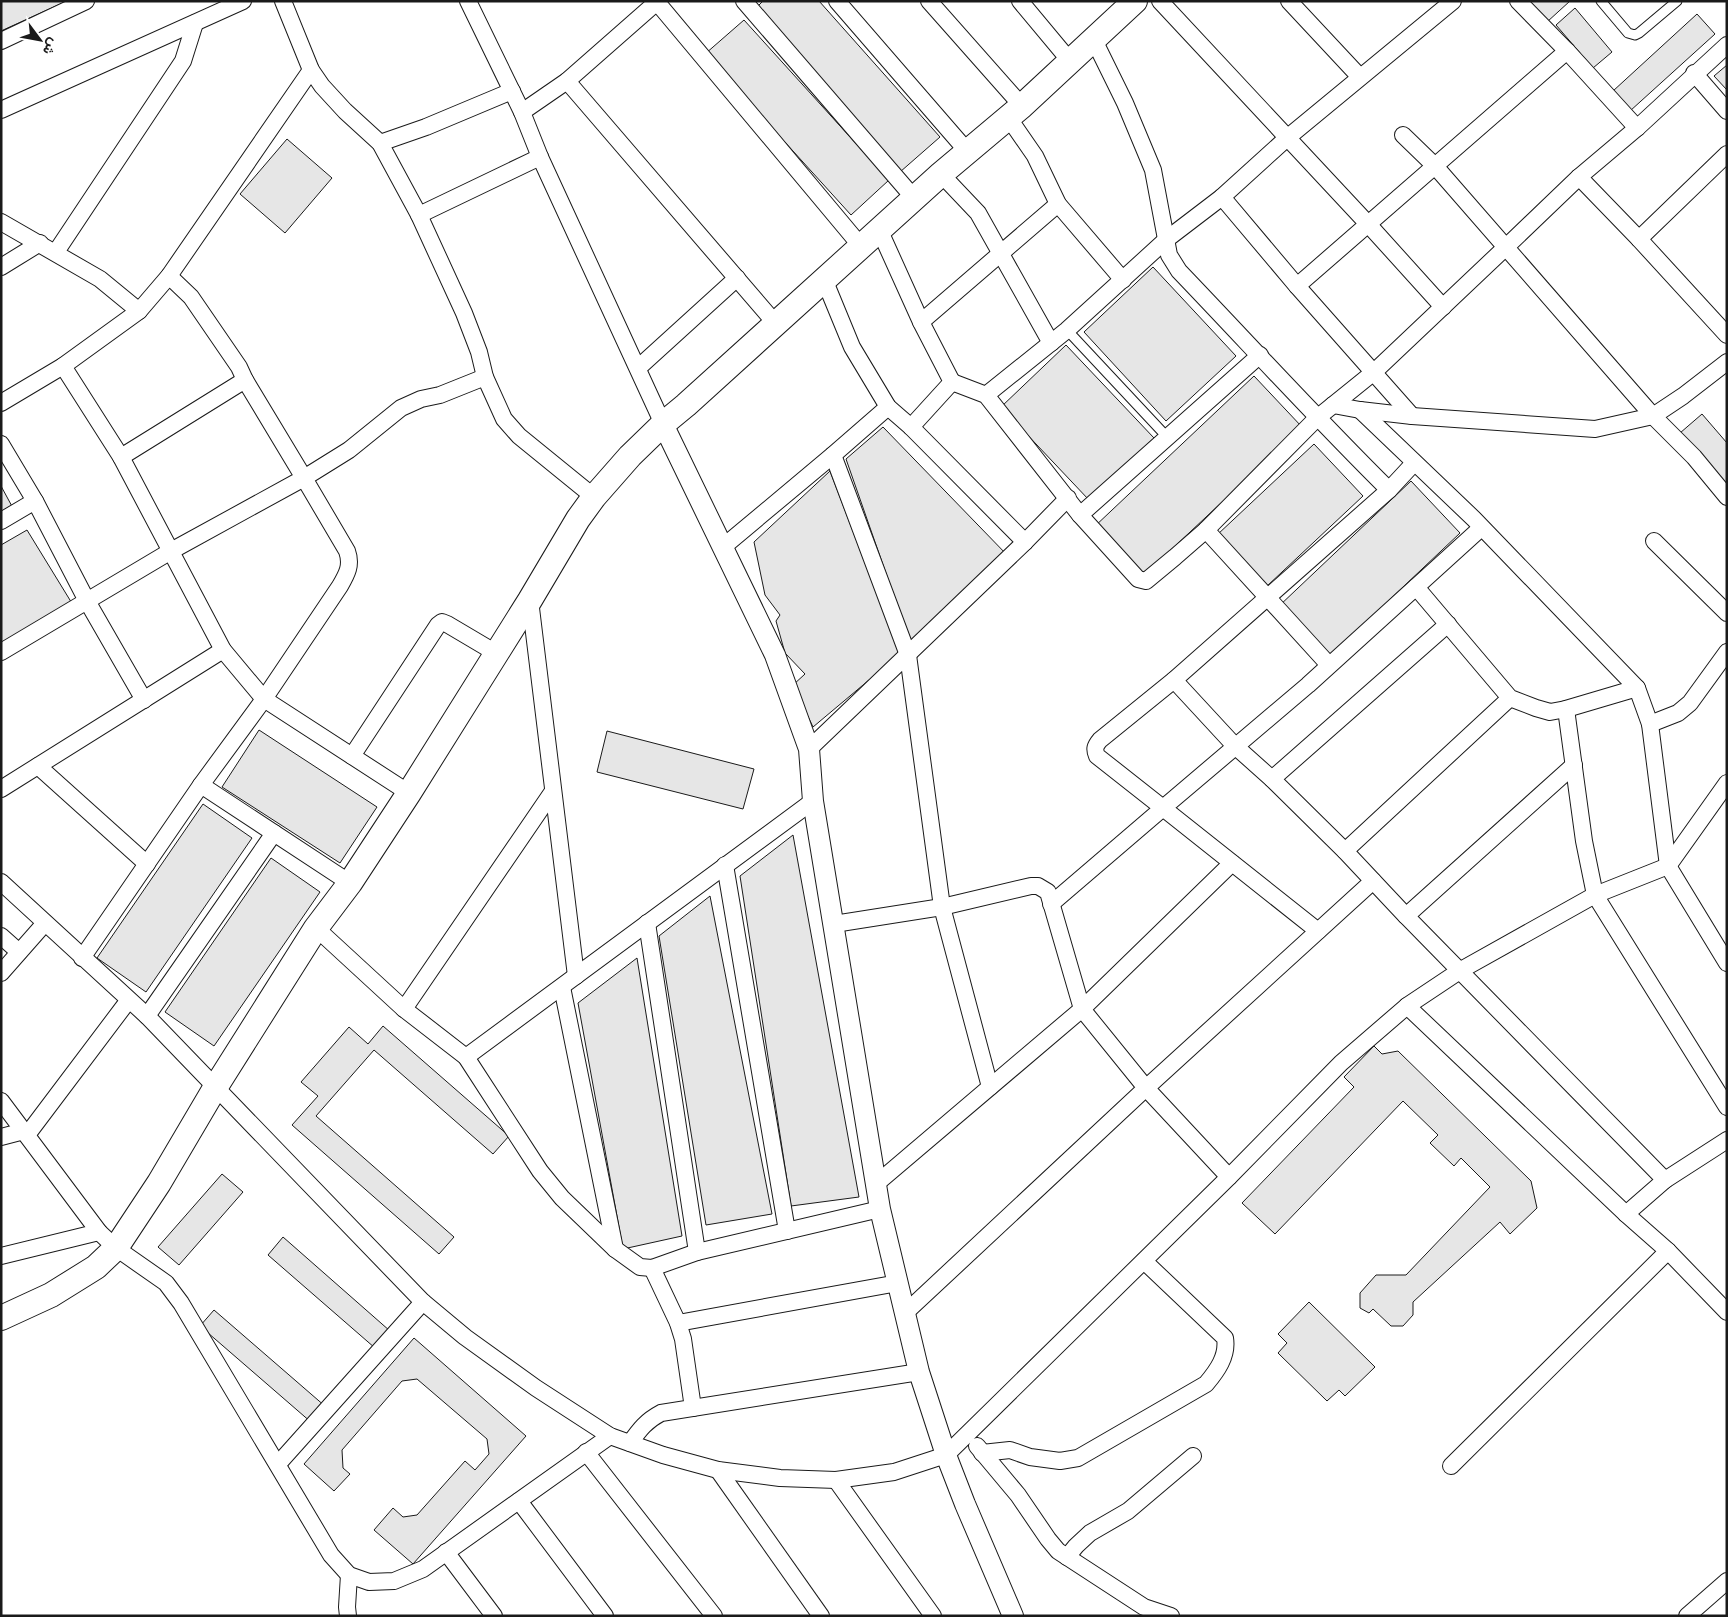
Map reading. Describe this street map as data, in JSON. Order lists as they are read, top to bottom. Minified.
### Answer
{"north":"bottom right"}
